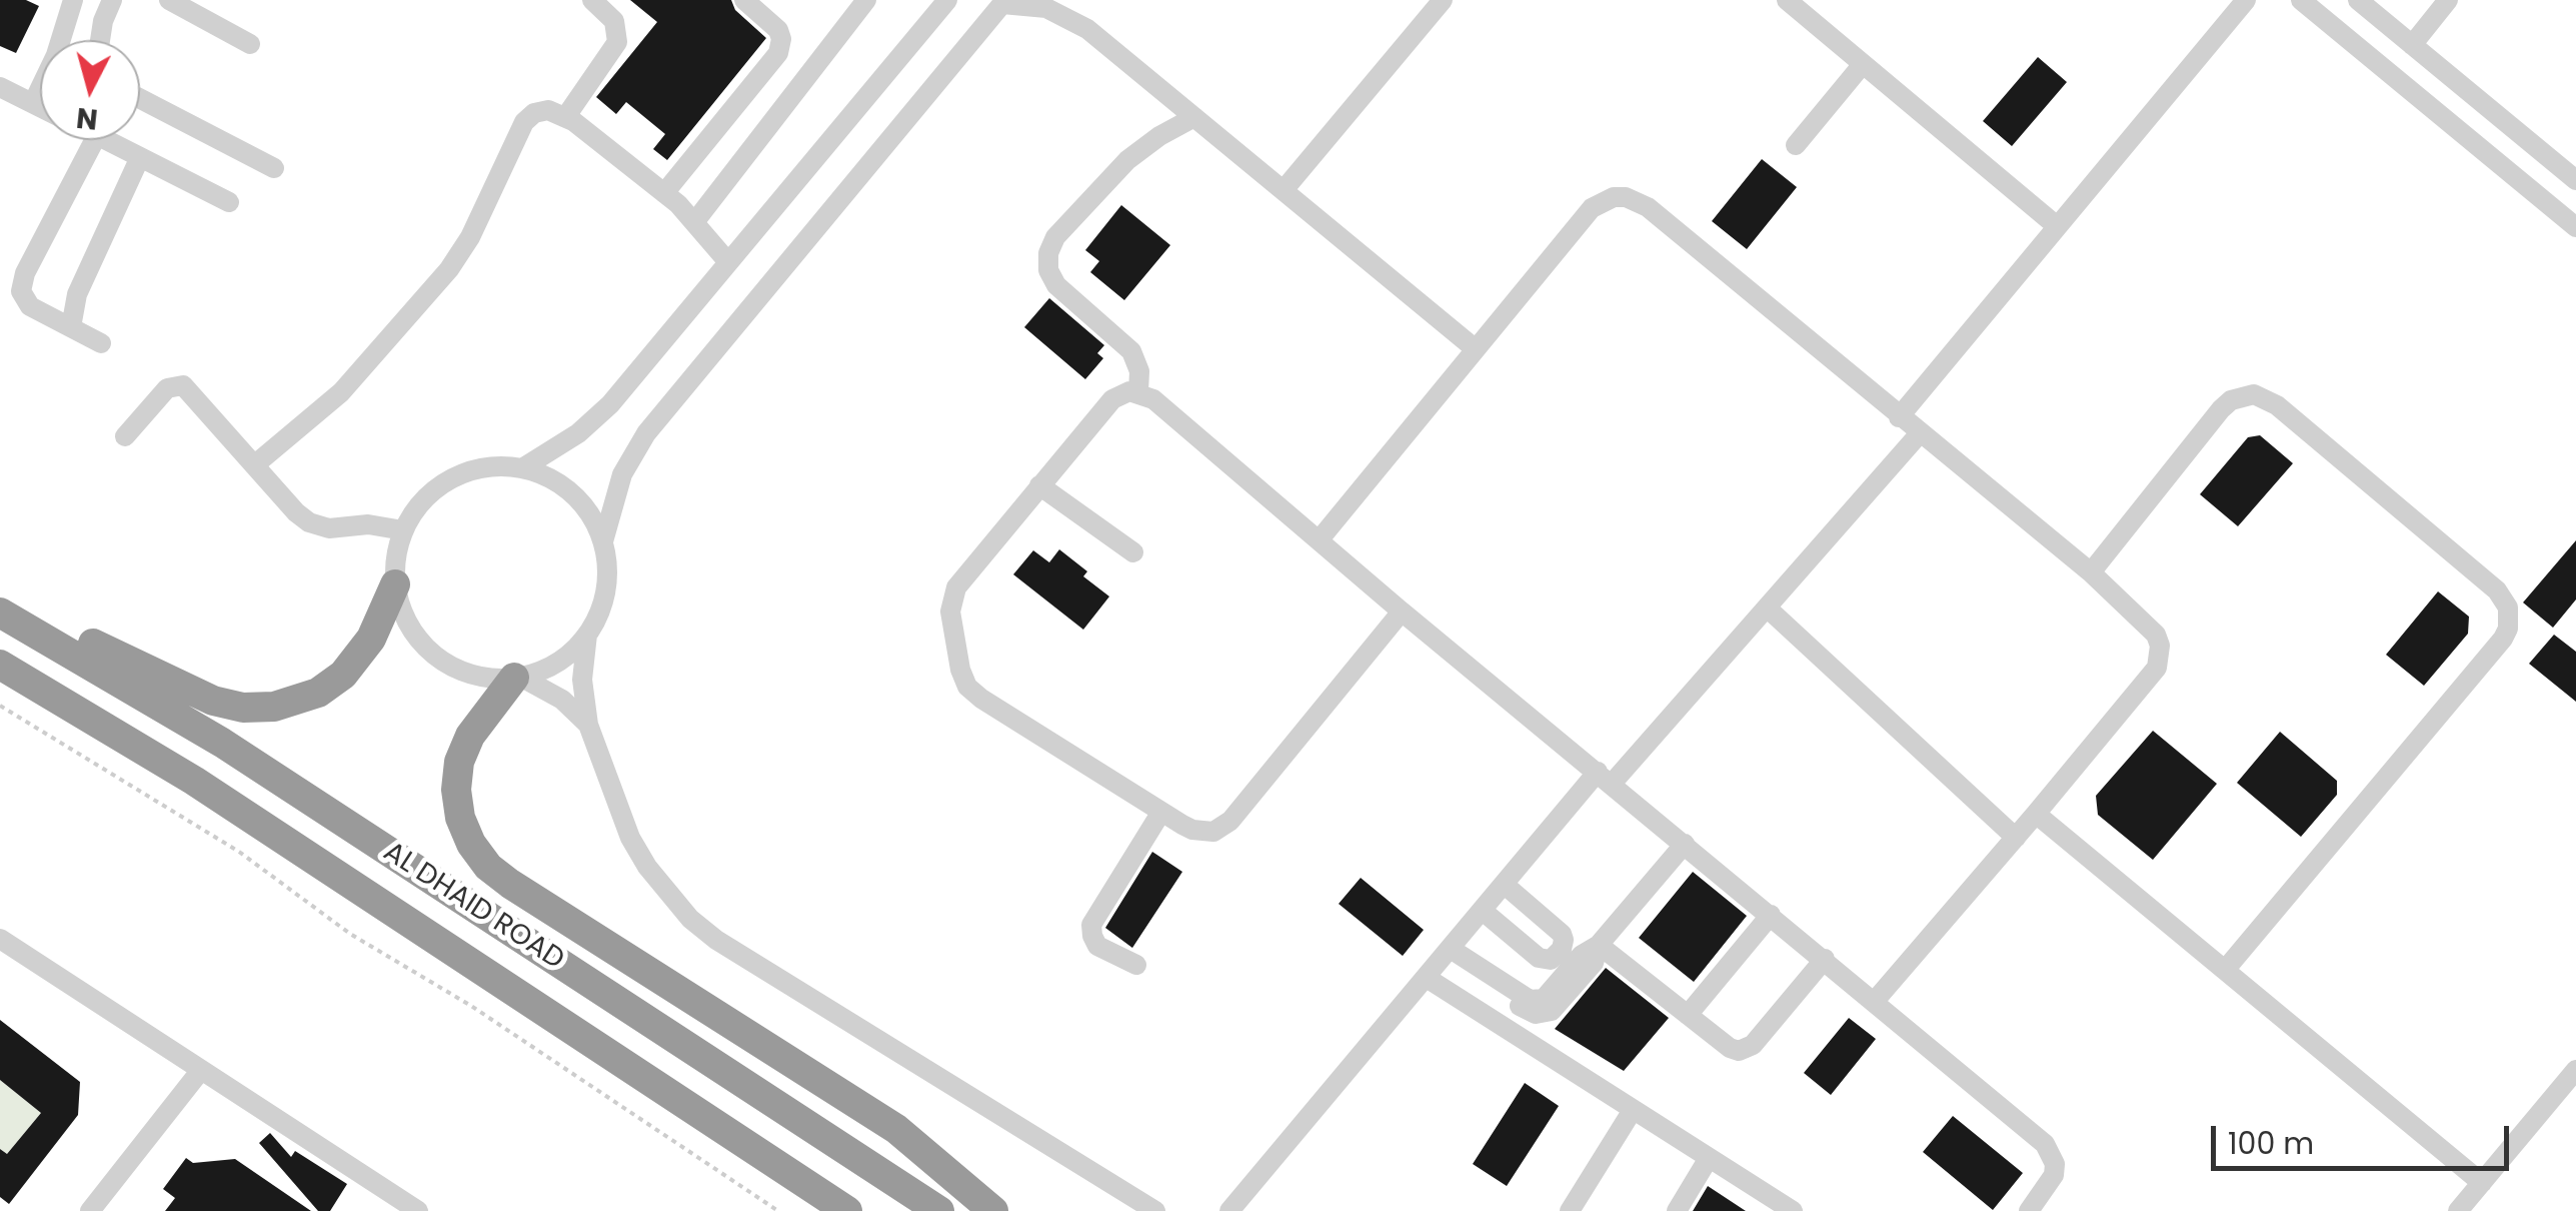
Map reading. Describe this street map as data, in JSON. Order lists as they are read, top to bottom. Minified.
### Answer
{"streets":{"highway":["AL DHAID ROAD"]},"scale_bar":"100 m","north":"bottom"}
